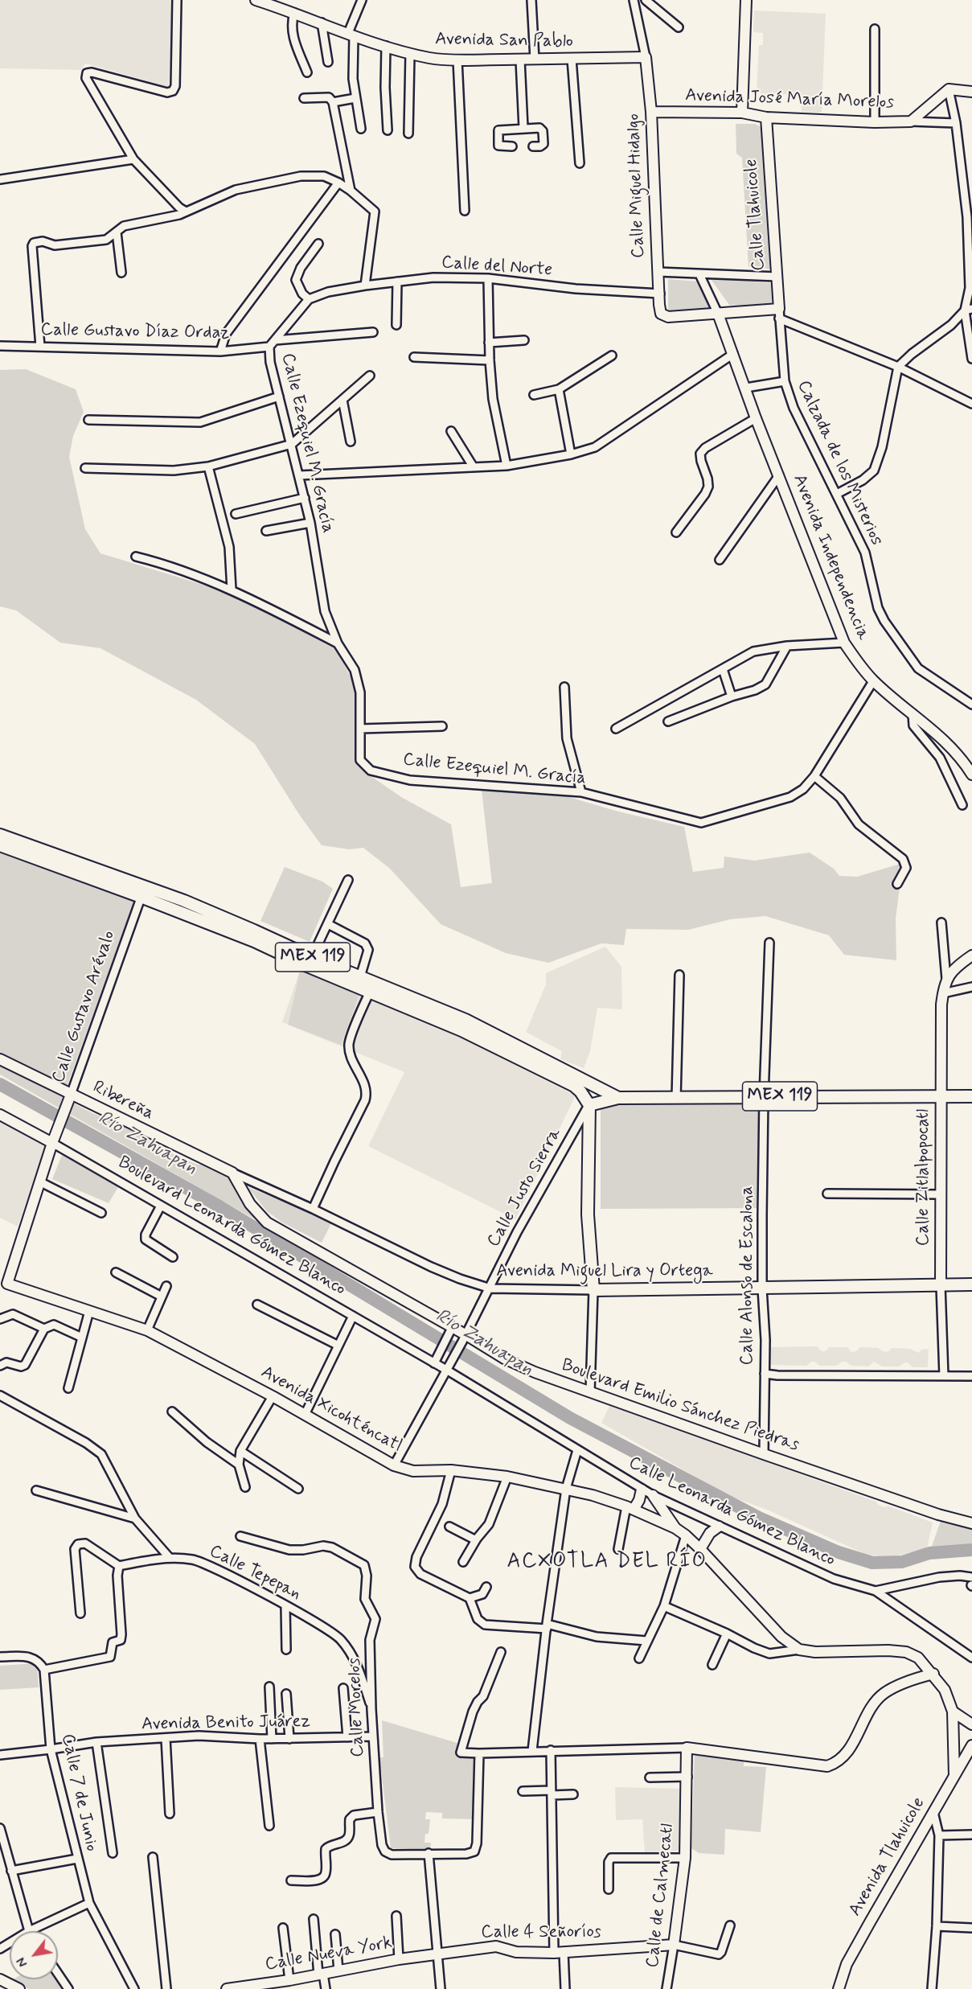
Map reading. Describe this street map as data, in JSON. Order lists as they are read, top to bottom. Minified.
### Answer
{"streets":{"main road":["MEX 119","Avenida Miguel Lira y Ortega"],"street":["Avenida San Pablo","Avenida José María Morelos","Calle Miguel Hidalgo","Calle Tlahuicole","Calle del Norte","Calle Gustavo Díaz Ordaz","Calle Ezequiel M. Gracía","Calzada de los Misterios","Avenida Independencia","Calle Gustavo Arévalo","Ribereña","Calle Zitlalpopocatl","Calle Justo Sierra","Boulevard Leonarda Gómez Blanco","Calle Alonso de Escalona","Boulevard Emilio Sánchez Piedras","Avenida Xicohténcatl","Calle Leonarda Gómez Blanco","Calle Tepepan","Calle Morelos","Avenida Benito Juárez","Calle 7 de Junio","Avenida Tlahuicole","Calle de Calmecatl","Calle 4 Señoríos","Calle Nueva York"]},"crossings":[["Avenida San Pablo","Calle Miguel Hidalgo"],["Avenida José María Morelos","Calle Miguel Hidalgo"],["Avenida José María Morelos","Calle Tlahuicole"],["Calle Miguel Hidalgo","Calle del Norte"],["Calle Miguel Hidalgo","Avenida Independencia"],["Calle Tlahuicole","Calzada de los Misterios"],["Calle Gustavo Díaz Ordaz","Calle Ezequiel M. Gracía"],["Calle Ezequiel M. Gracía","Avenida Independencia"],["MEX 119","Calle Gustavo Arévalo"],["MEX 119","Calle Zitlalpopocatl"],["MEX 119","Calle Justo Sierra"],["MEX 119","Calle Alonso de Escalona"],["Calle Gustavo Arévalo","Ribereña"],["Calle Gustavo Arévalo","Boulevard Leonarda Gómez Blanco"],["Calle Gustavo Arévalo","Avenida Xicohténcatl"],["Ribereña","Avenida Miguel Lira y Ortega"],["Ribereña","Boulevard Emilio Sánchez Piedras"],["Calle Zitlalpopocatl","Avenida Miguel Lira y Ortega"],["Calle Justo Sierra","Boulevard Leonarda Gómez Blanco"],["Calle Justo Sierra","Avenida Miguel Lira y Ortega"],["Calle Justo Sierra","Boulevard Emilio Sánchez Piedras"],["Calle Justo Sierra","Avenida Xicohténcatl"],["Calle Justo Sierra","Calle Leonarda Gómez Blanco"],["Boulevard Leonarda Gómez Blanco","Calle Leonarda Gómez Blanco"],["Avenida Miguel Lira y Ortega","Calle Alonso de Escalona"],["Avenida Miguel Lira y Ortega","Boulevard Emilio Sánchez Piedras"],["Calle Alonso de Escalona","Boulevard Emilio Sánchez Piedras"],["Calle Tepepan","Calle Morelos"],["Calle Morelos","Avenida Benito Juárez"],["Avenida Benito Juárez","Calle 7 de Junio"],["Calle de Calmecatl","Calle 4 Señoríos"],["Calle 4 Señoríos","Calle Nueva York"]],"districts":["ACXOTLA DEL RÍO"],"water":["Río Zahuapan"],"north":"bottom left"}
